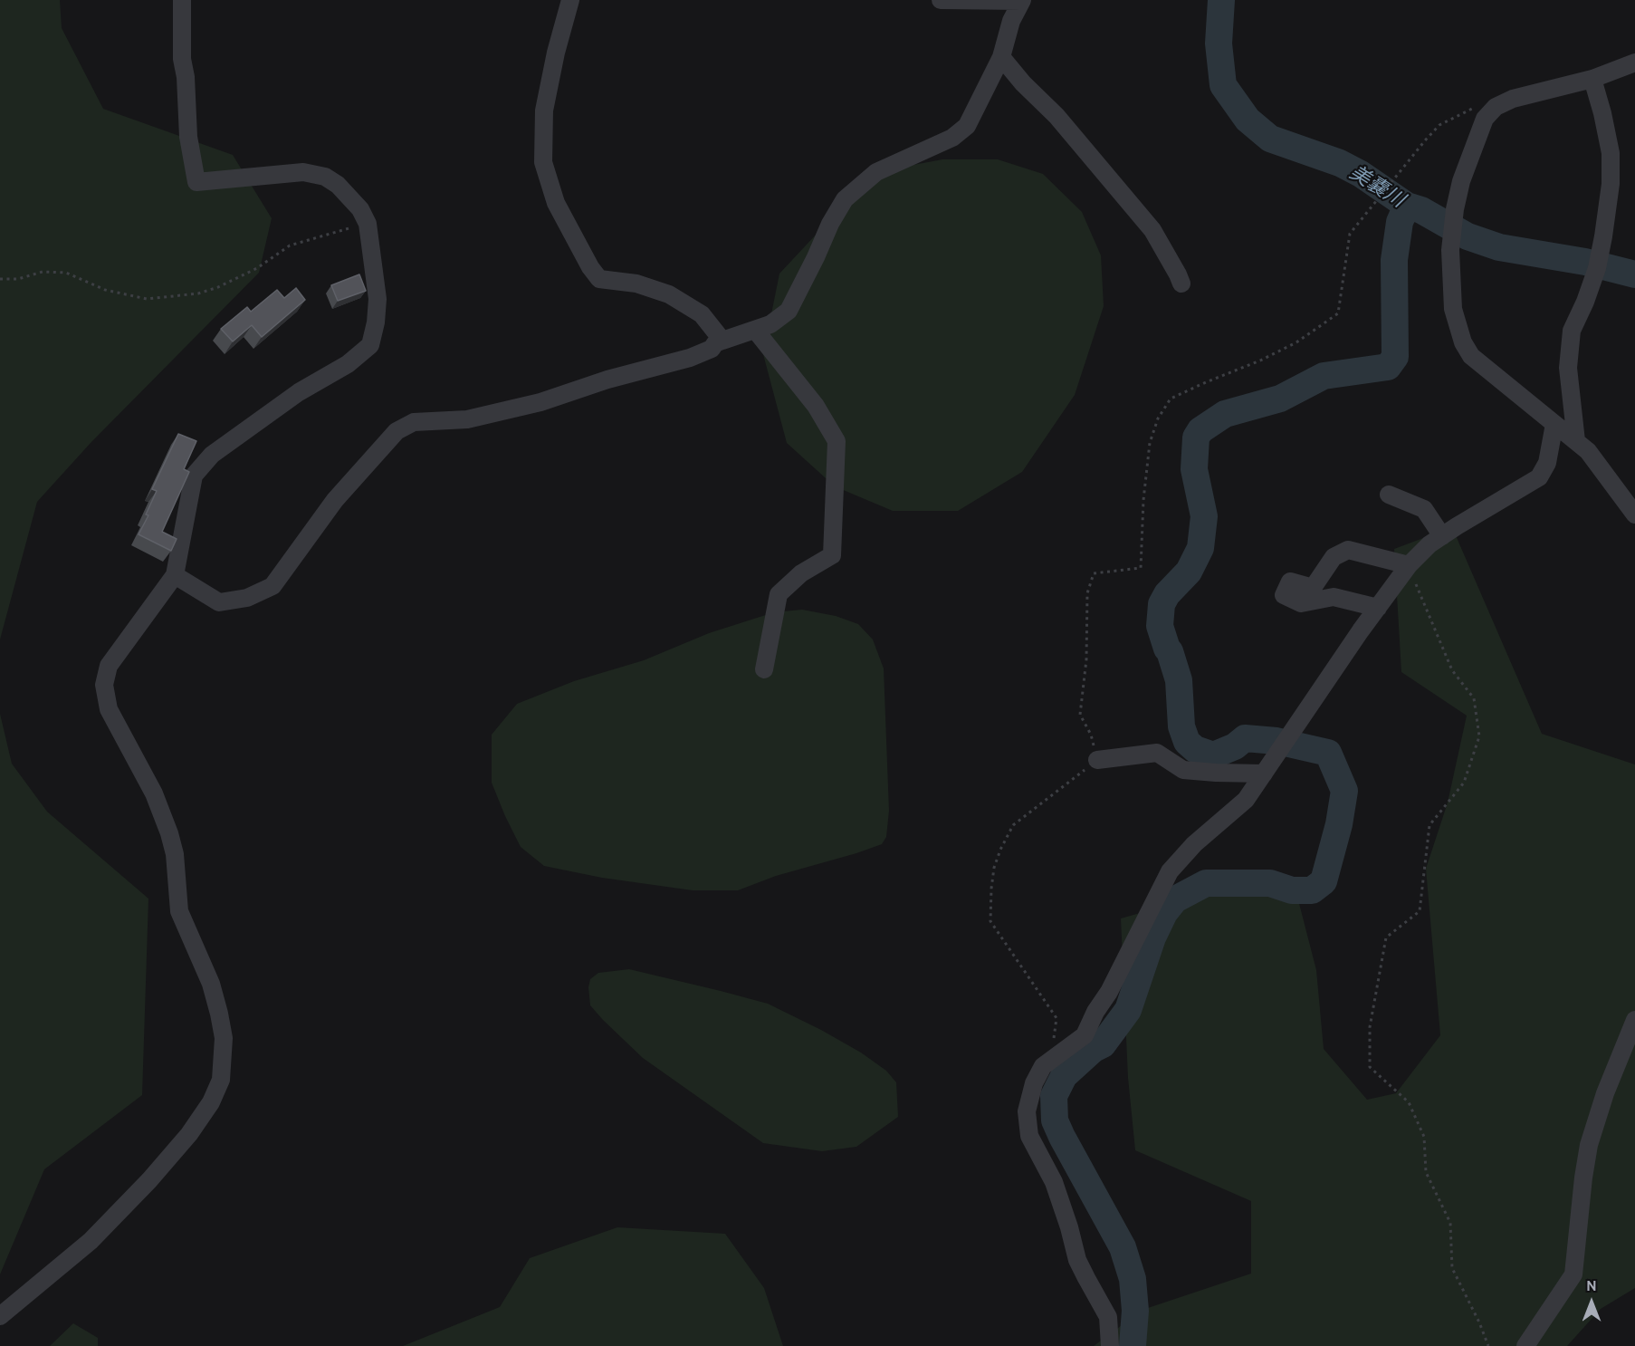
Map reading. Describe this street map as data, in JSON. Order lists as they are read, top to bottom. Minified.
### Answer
{"water":["美嚢川"],"north":"top"}
